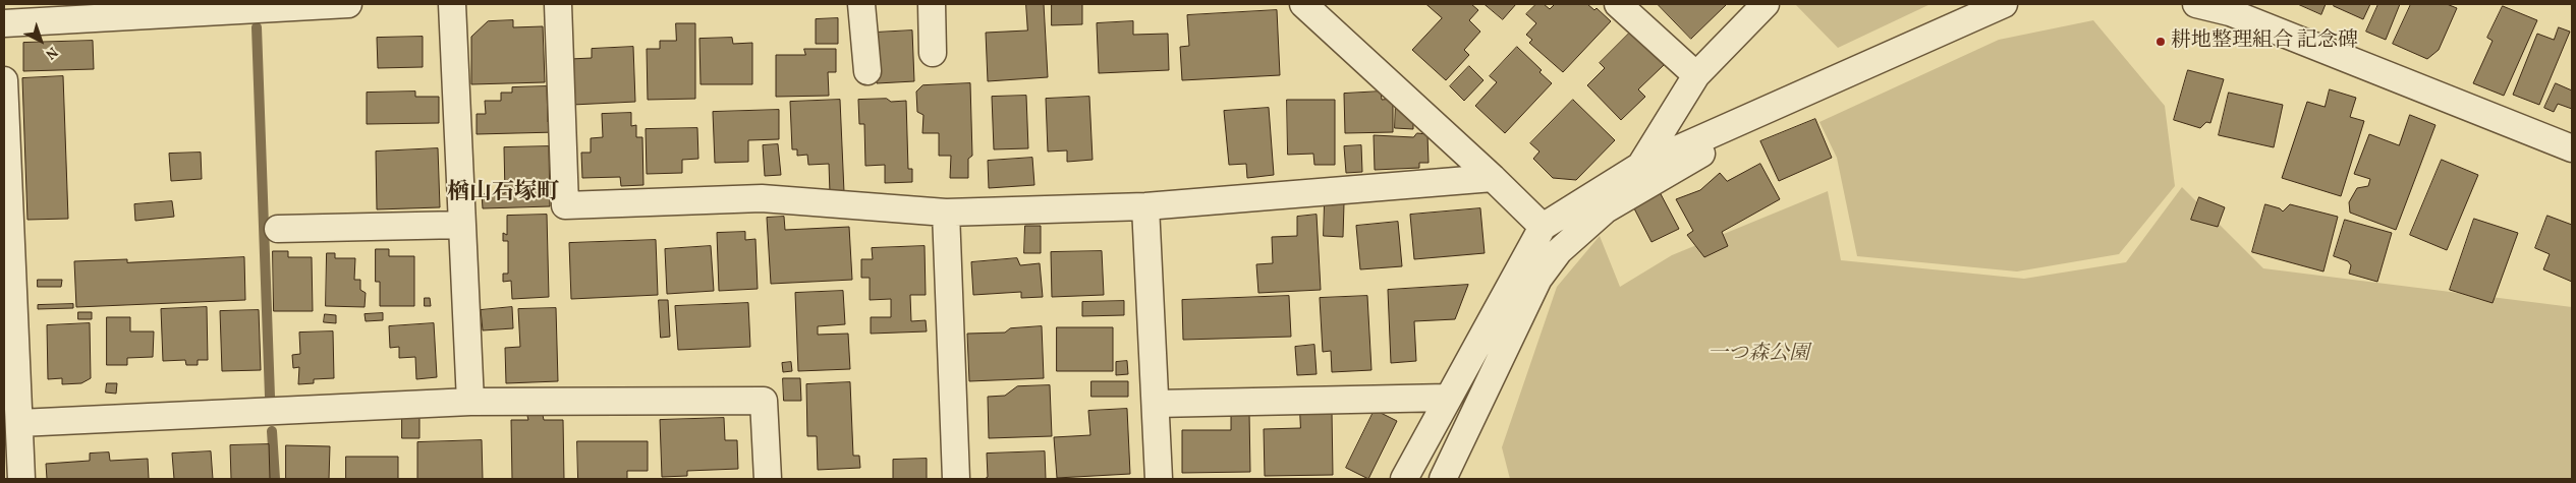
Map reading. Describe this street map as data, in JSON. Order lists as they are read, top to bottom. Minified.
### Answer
{"districts":["楢山石塚町"],"parks":["一つ森公園"],"places":["耕地整理組合 記念碑"],"north":"bottom right"}
